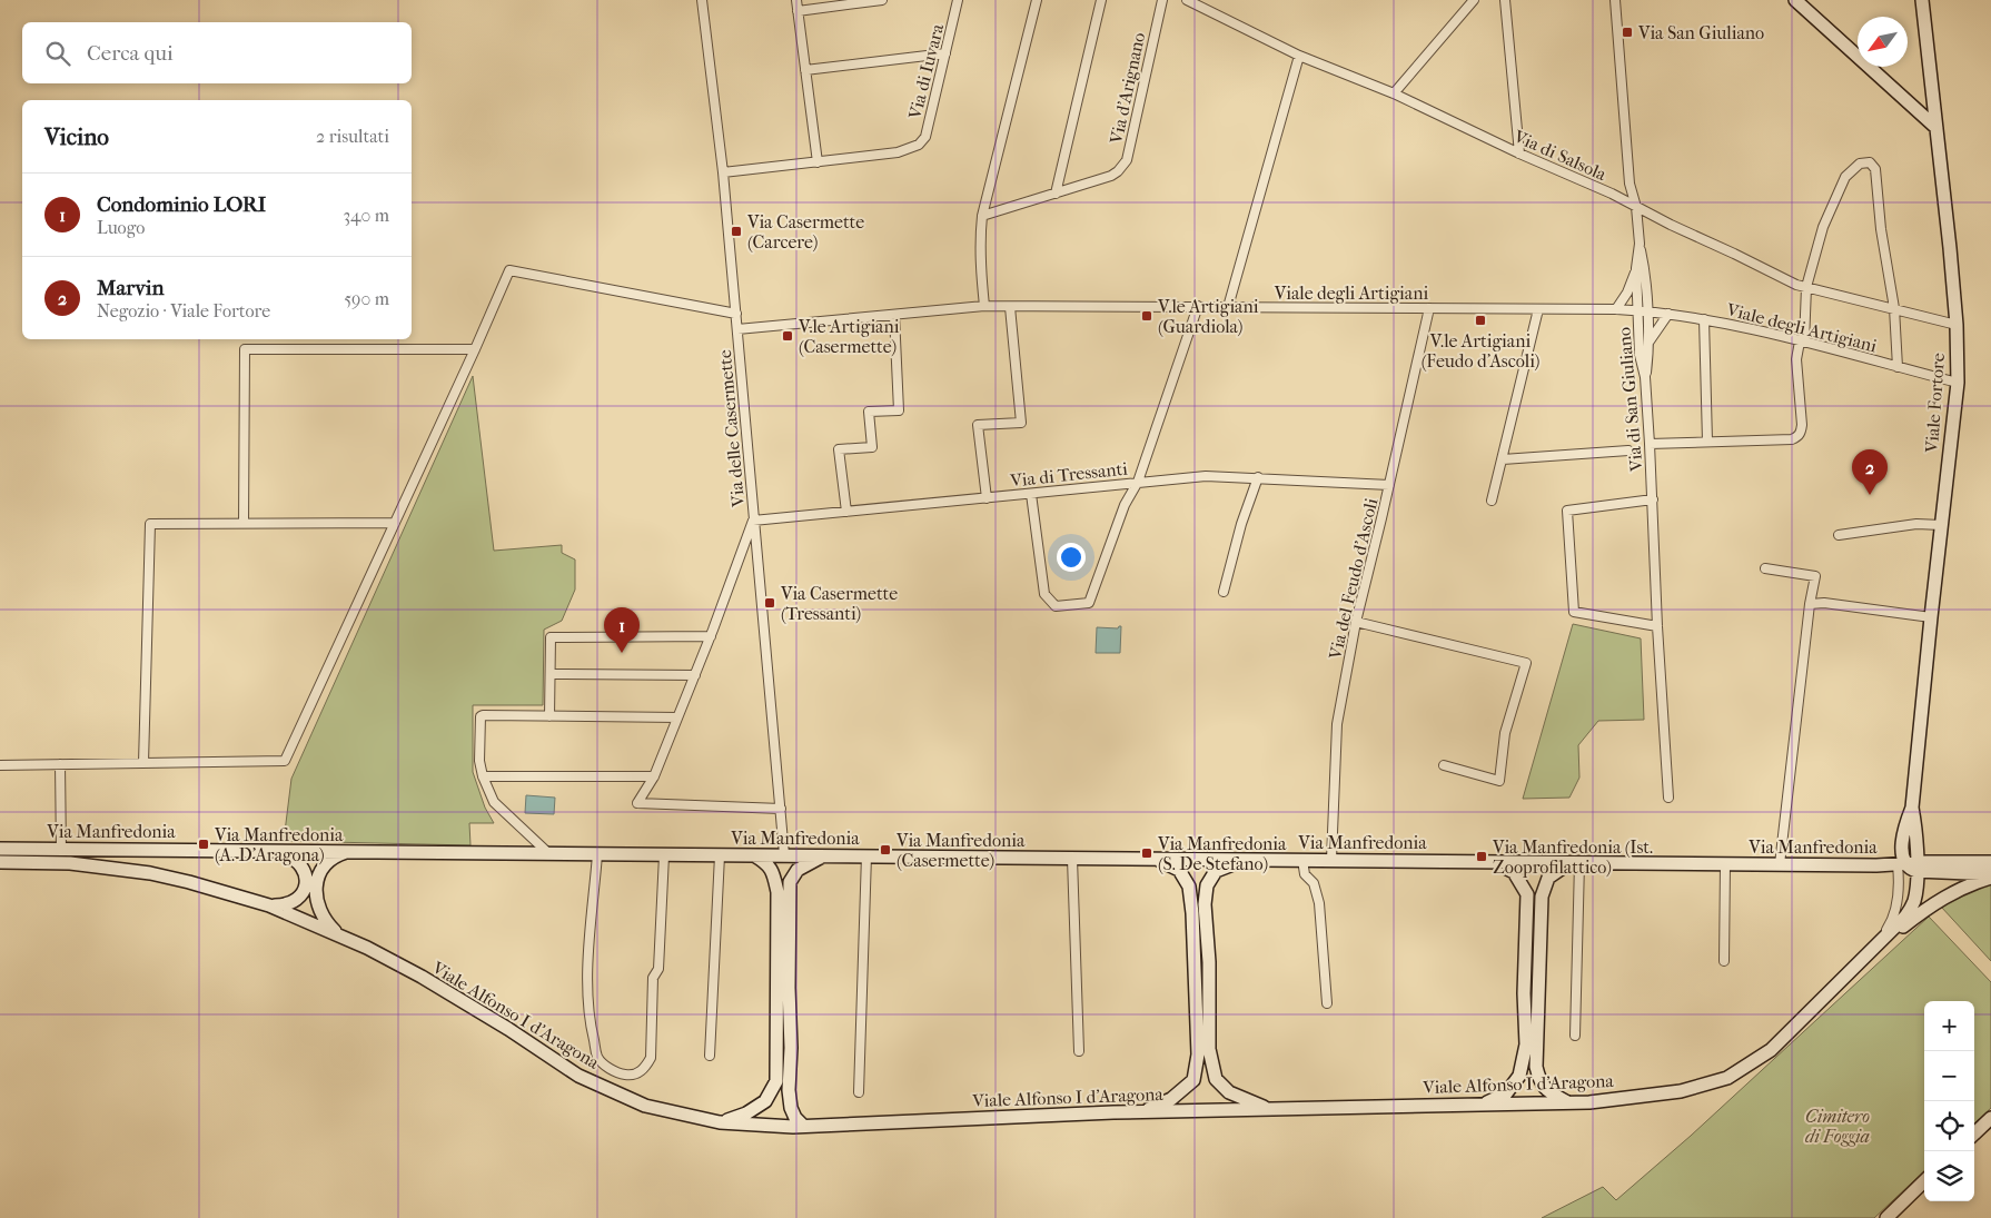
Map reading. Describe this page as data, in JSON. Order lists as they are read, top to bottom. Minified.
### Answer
{"streets":{"main road":["Viale Fortore","Via Manfredonia","Viale Alfonso I d'Aragona"],"street":["Via di Iuvara","Via d'Arignano","Via di Salsola","Viale degli Artigiani","Via di San Giuliano","Via delle Casermette","Via di Tressanti","Via del Feudo d'Ascoli"]},"crossings":[["Via di Iuvara","Via delle Casermette"],["Via di Salsola","Via di San Giuliano"],["Via di Salsola","Viale Fortore"],["Viale degli Artigiani","Via di San Giuliano"],["Viale degli Artigiani","Viale Fortore"],["Viale degli Artigiani","Via delle Casermette"],["Viale degli Artigiani","Via del Feudo d'Ascoli"],["Viale Fortore","Via Manfredonia"],["Viale Fortore","Viale Alfonso I d'Aragona"],["Via delle Casermette","Via di Tressanti"],["Via delle Casermette","Via Manfredonia"],["Via di Tressanti","Via del Feudo d'Ascoli"],["Via del Feudo d'Ascoli","Via Manfredonia"],["Via Manfredonia","Viale Alfonso I d'Aragona"]],"parks":["Cimitero di Foggia"],"places":{"transit":["Via San Giuliano","Via Casermette (Carcere)","V.le Artigiani (Guardiola)","V.le Artigiani (Feudo d'Ascoli)","V.le Artigiani (Casermette)","Via Casermette (Tressanti)","Via Manfredonia (A. D'Aragona)","Via Manfredonia (Casermette)","Via Manfredonia (S. De Stefano)","Via Manfredonia (Ist. Zooprofilattico)"]},"north":"bottom left","page":{"search":"Cerca qui","heading":["Vicino","2 risultati"],"list":[{"mark":"1","name":"Condominio LORI","note":"Luogo","value":"340 m"},{"mark":"2","name":"Marvin","note":"Negozio · Viale Fortore","value":"590 m"}],"pins":["2","1"],"map_buttons":["+","−"]}}
